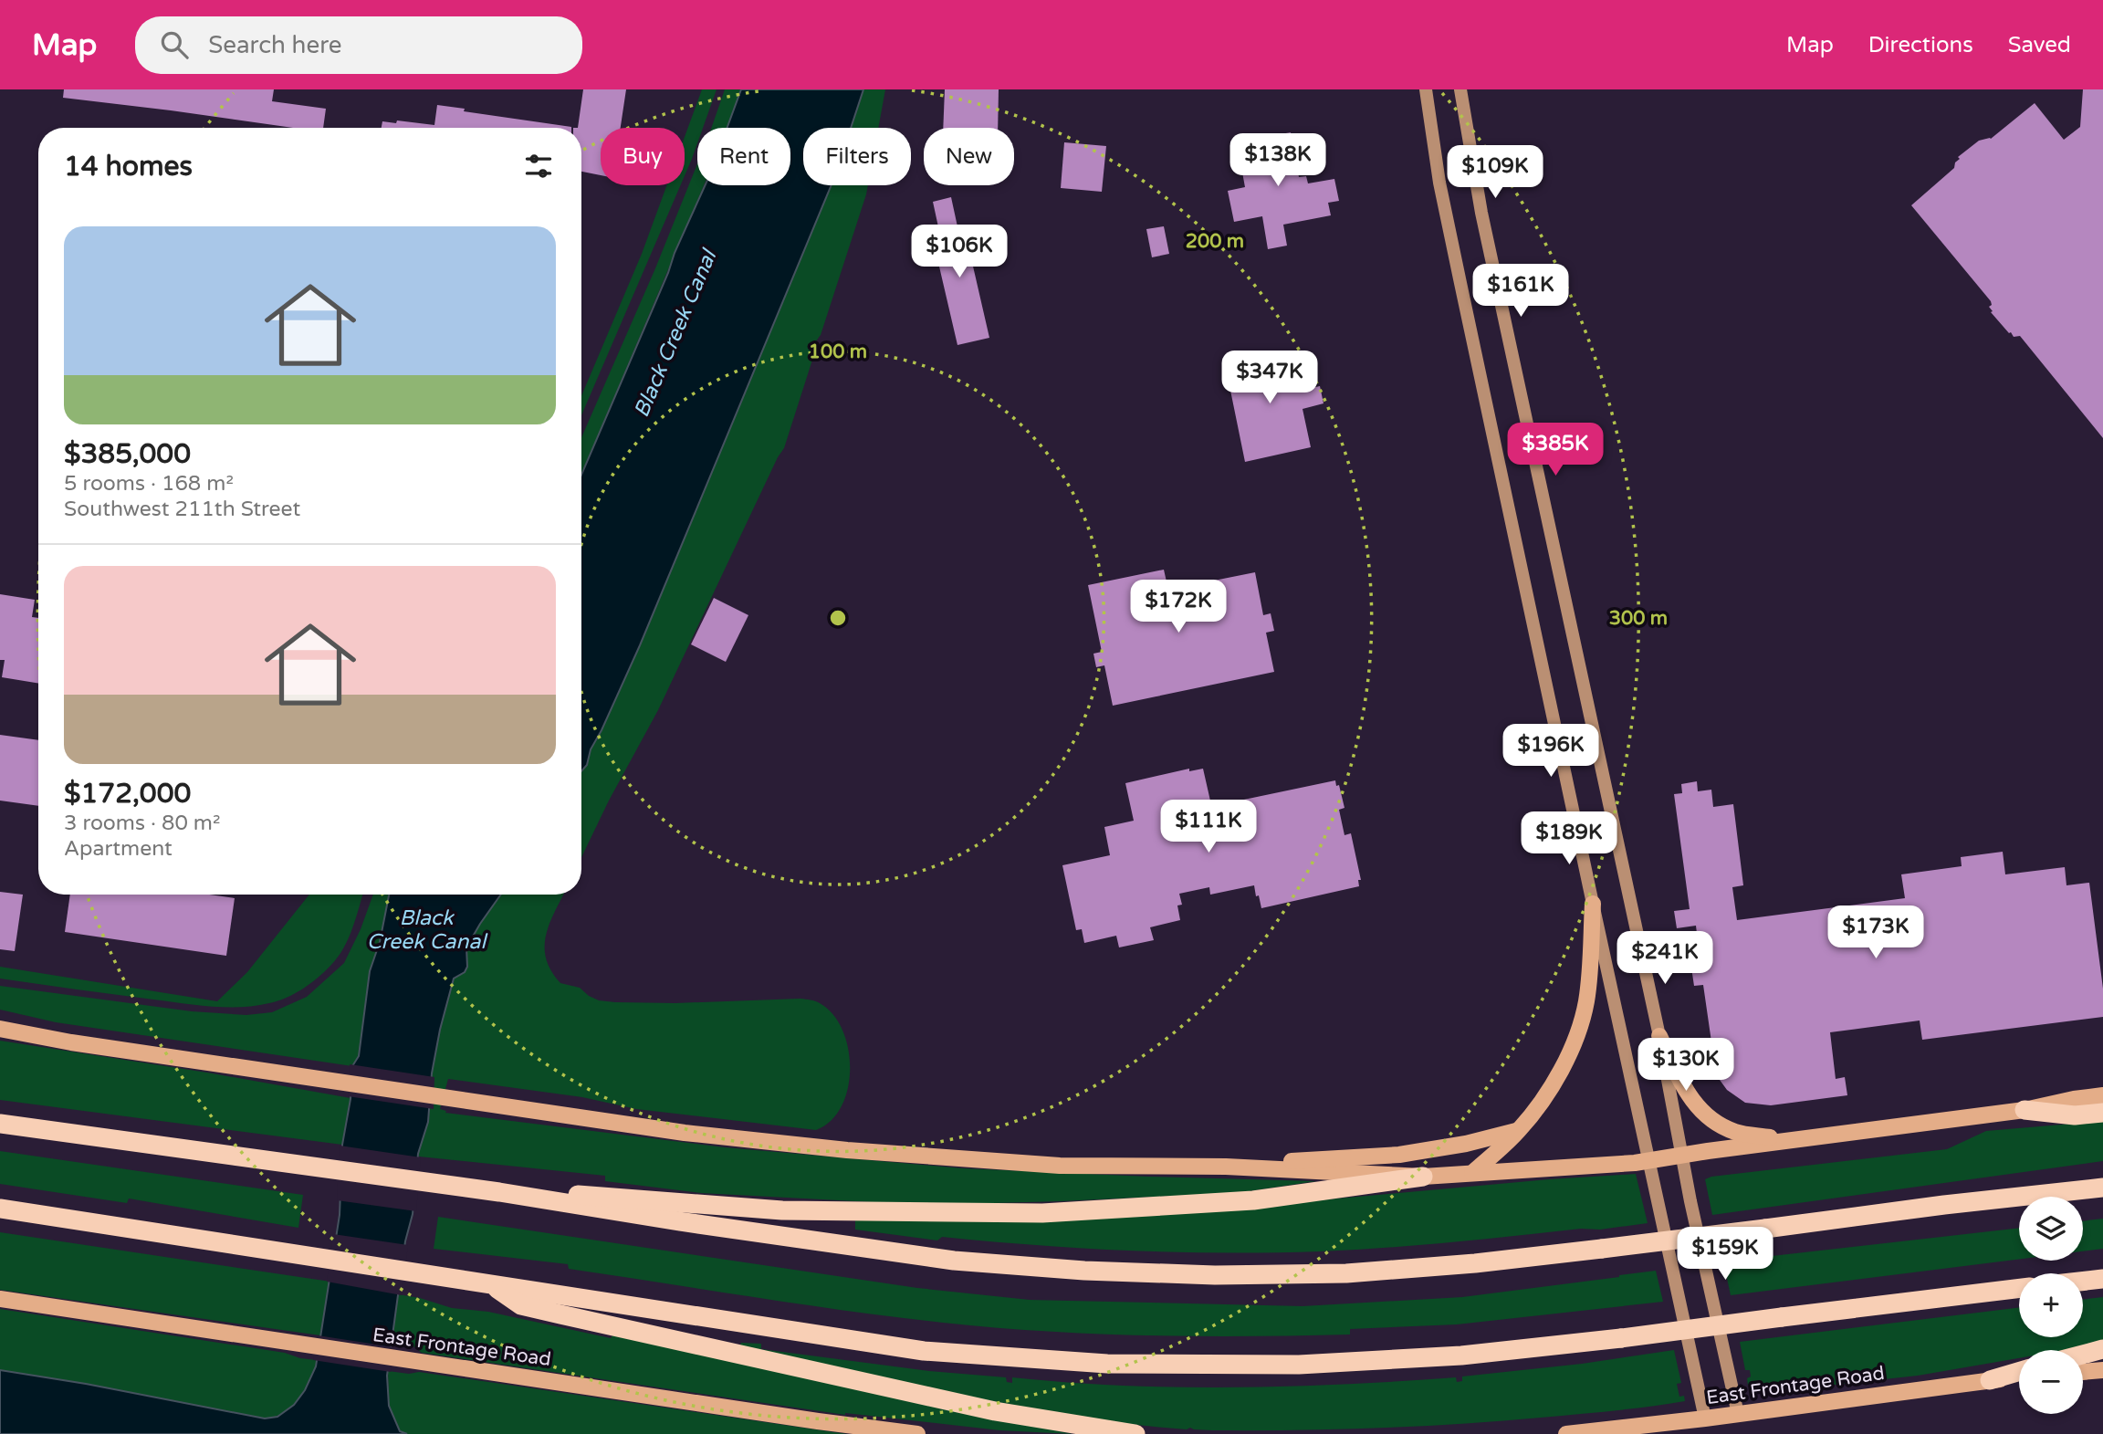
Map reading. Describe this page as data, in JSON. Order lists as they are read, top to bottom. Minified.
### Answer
{"streets":{"main road":["East Frontage Road"]},"water":["Black Creek Canal"],"page":{"header":"Map","search":"Search here","nav":["Map","Directions","Saved"],"chip":["Buy","Rent","Filters","New"],"heading":"14 homes","price":["$138K","$109K","$106K","$161K","$347K","$385K","$172K","$196K","$111K","$189K","$173K","$241K","$130K","$159K"],"list":[{"name":"$385,000","note":"5 rooms · 168 m² · Southwest 211th Street"},{"name":"$172,000","note":"3 rooms · 80 m² · Apartment"}],"map_buttons":["+","−"]},"rings":["200 m","100 m","300 m"]}
